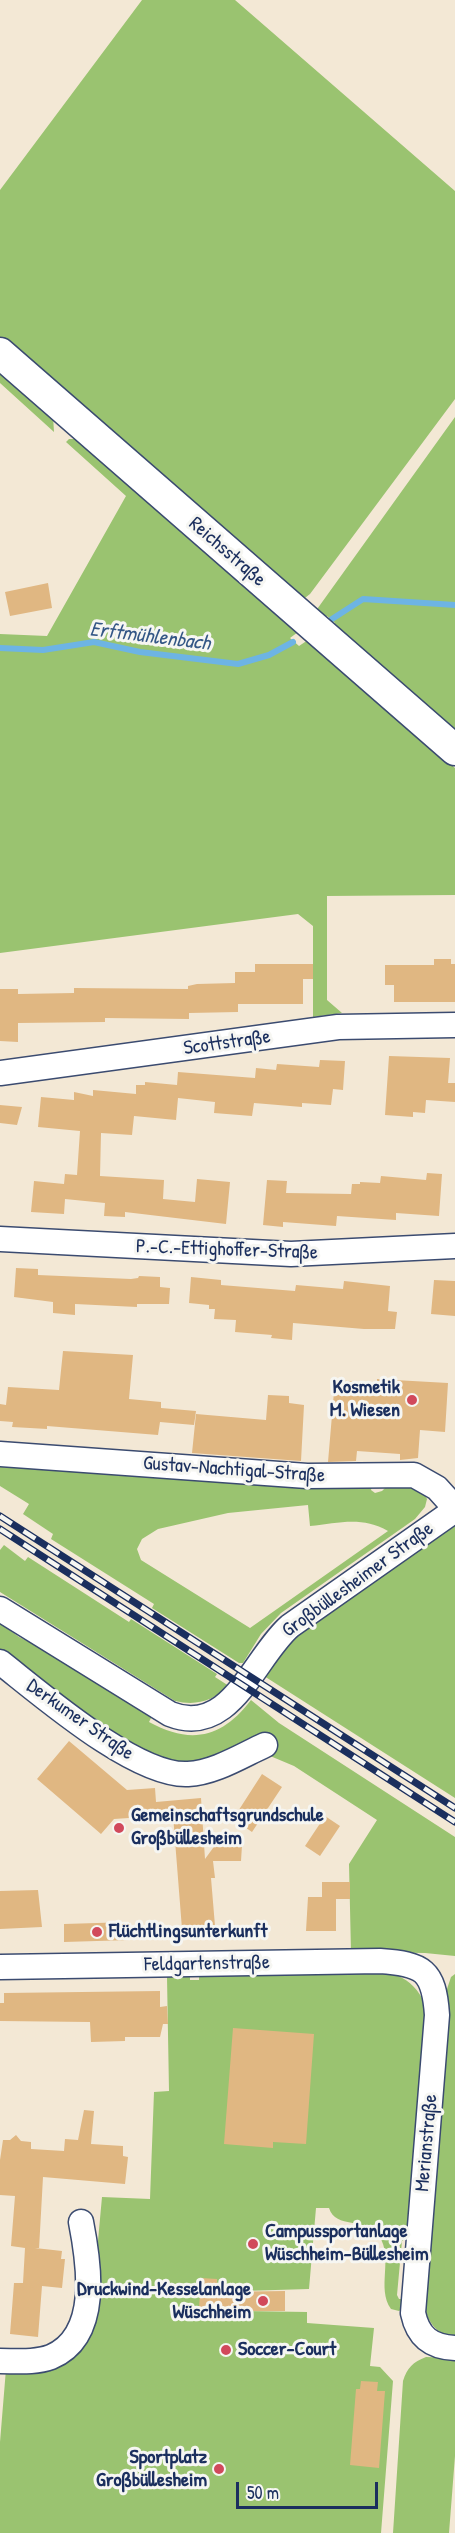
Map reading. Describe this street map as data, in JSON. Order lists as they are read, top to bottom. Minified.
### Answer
{"streets":{"main road":["Reichsstraße"],"street":["Scottstraße","P.-C.-Ettighoffer-Straße","Gustav-Nachtigal-Straße","Großbüllesheimer Straße","Derkumer Straße","Feldgartenstraße","Merianstraße"]},"crossings":[["Gustav-Nachtigal-Straße","Großbüllesheimer Straße"],["Feldgartenstraße","Merianstraße"]],"water":["Erftmühlenbach"],"places":["Kosmetik M. Wiesen","Gemeinschaftsgrundschule Großbüllesheim","Flüchtlingsunterkunft","Campussportanlage Wüschheim-Büllesheim","Druckwind-Kesselanlage Wüschheim","Soccer-Court","Sportplatz Großbüllesheim"],"scale_bar":"50 m"}
